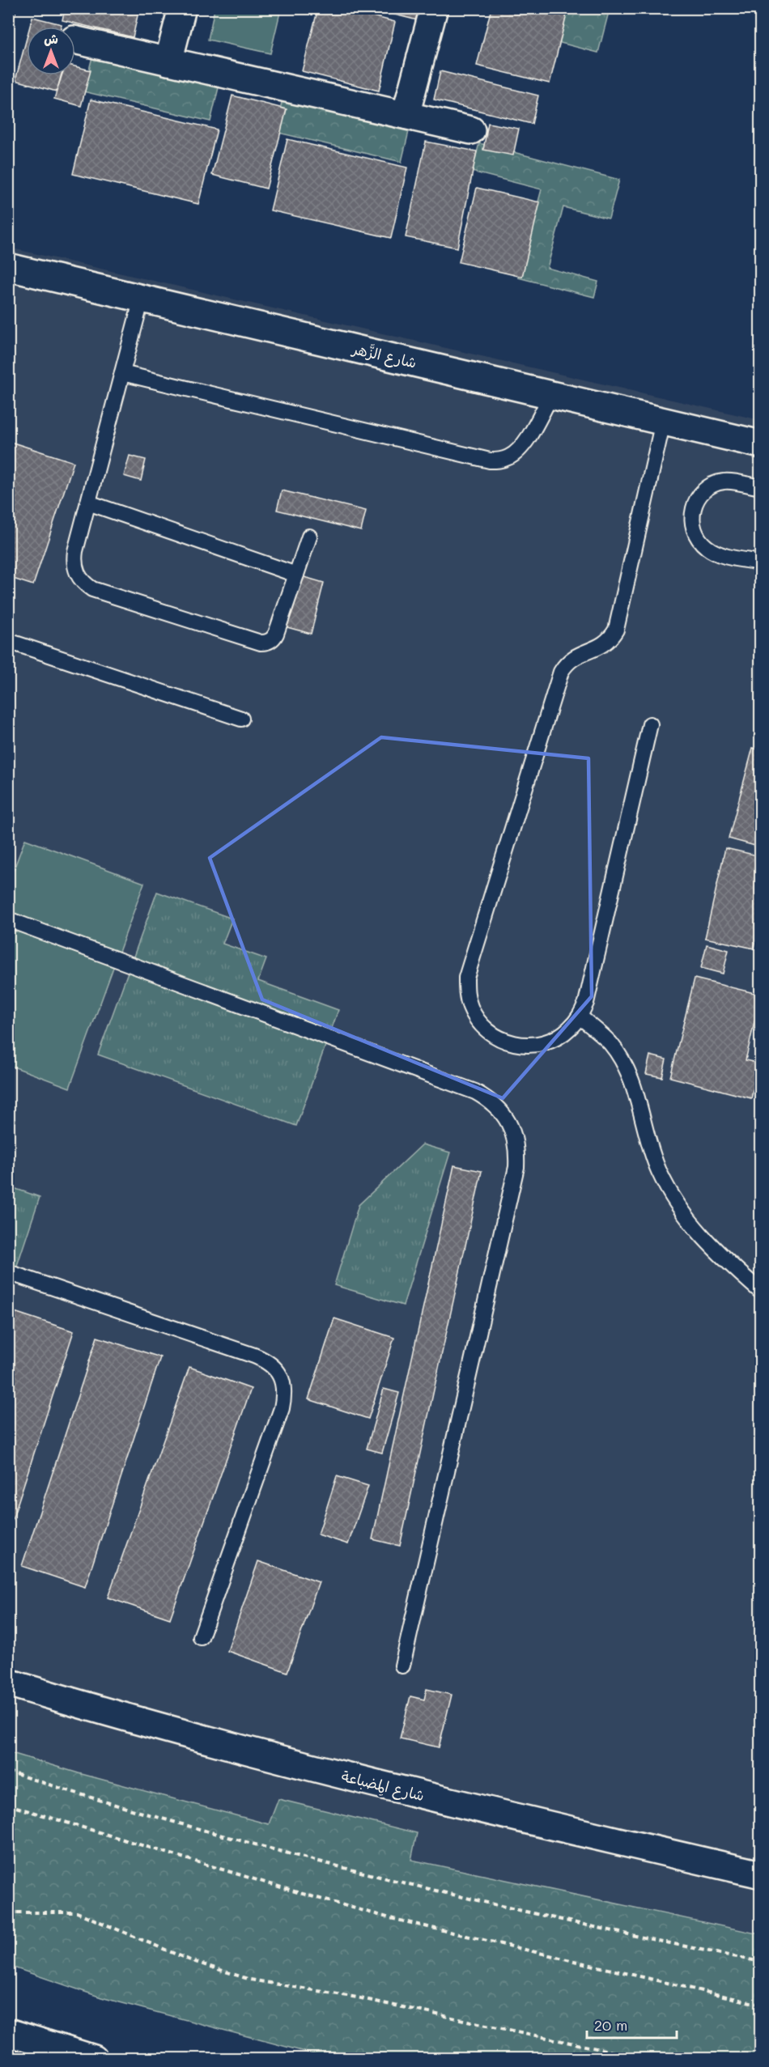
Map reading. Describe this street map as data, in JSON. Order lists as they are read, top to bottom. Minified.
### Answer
{"streets":{"street":["شارع الزَّهر","شارع المِضباعة"]},"scale_bar":"20 m","north":"top"}
